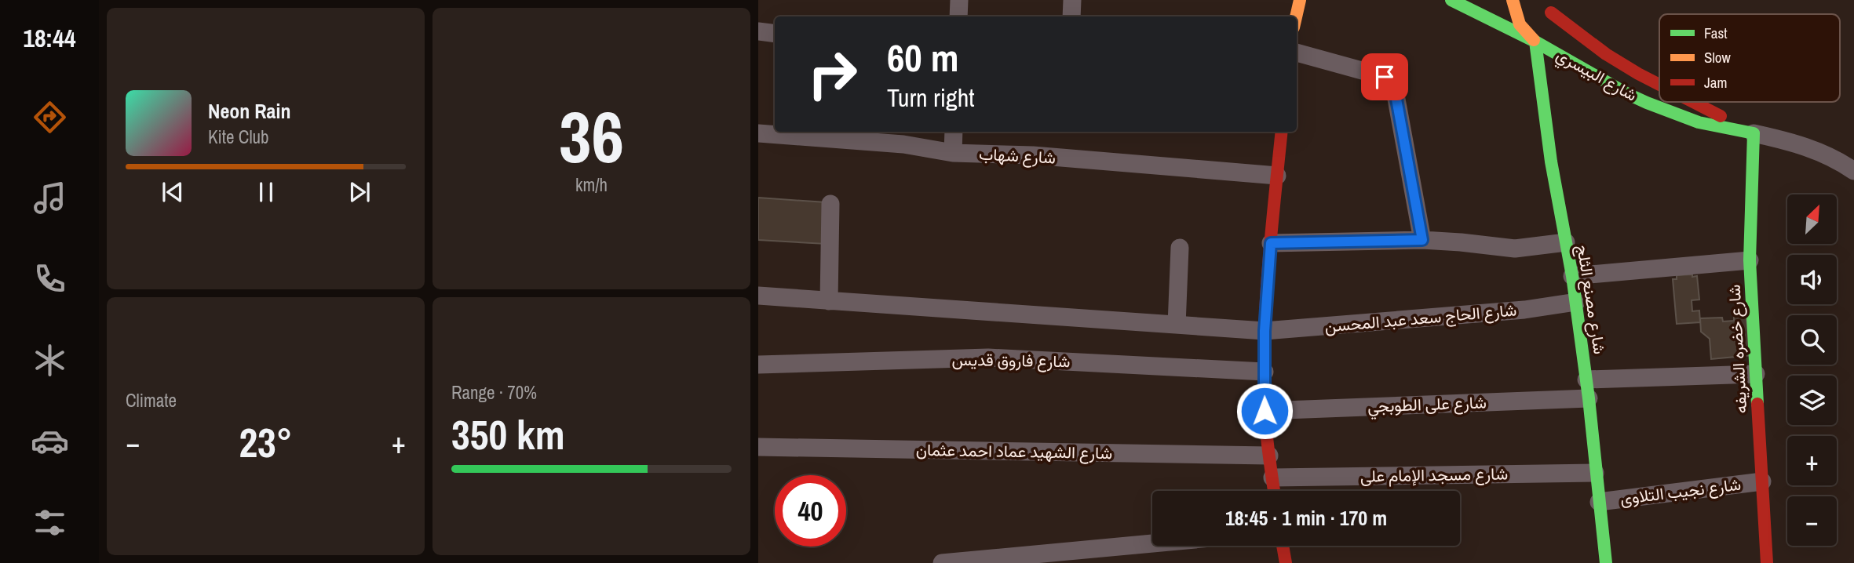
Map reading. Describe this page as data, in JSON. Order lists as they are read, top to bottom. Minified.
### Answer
{"streets":{"street":["شارع البيسري","شارع شهاب","شارع مصنع الثلج","شارع الحاج سعد عبد المحسن","شارع خضره الشريفه","شارع فاروق قديس","شارع على الطوبجي","شارع الشهيد عماد احمد عثمان","شارع مسجد الإمام على","شارع نجيب التلاوى"]},"crossings":[["شارع البيسري","شارع مصنع الثلج"],["شارع البيسري","شارع خضره الشريفه"],["شارع مصنع الثلج","شارع الحاج سعد عبد المحسن"],["شارع مصنع الثلج","شارع على الطوبجي"],["شارع مصنع الثلج","شارع مسجد الإمام على"],["شارع مصنع الثلج","شارع نجيب التلاوى"],["شارع خضره الشريفه","شارع نجيب التلاوى"]],"legend":["Fast","Slow","Jam"],"north":"top right","page":{"tabs":"18:44","tile":[["36","km/h"],"Climate",["Range · 70%","350 km"]],"turn":["60 m","Turn right"],"song":["Neon Rain","Kite Club"],"map_buttons":["+","−"],"heat":["−","23°","+"],"limit":"40","trip":"18:45 · 1 min · 170 m"}}
